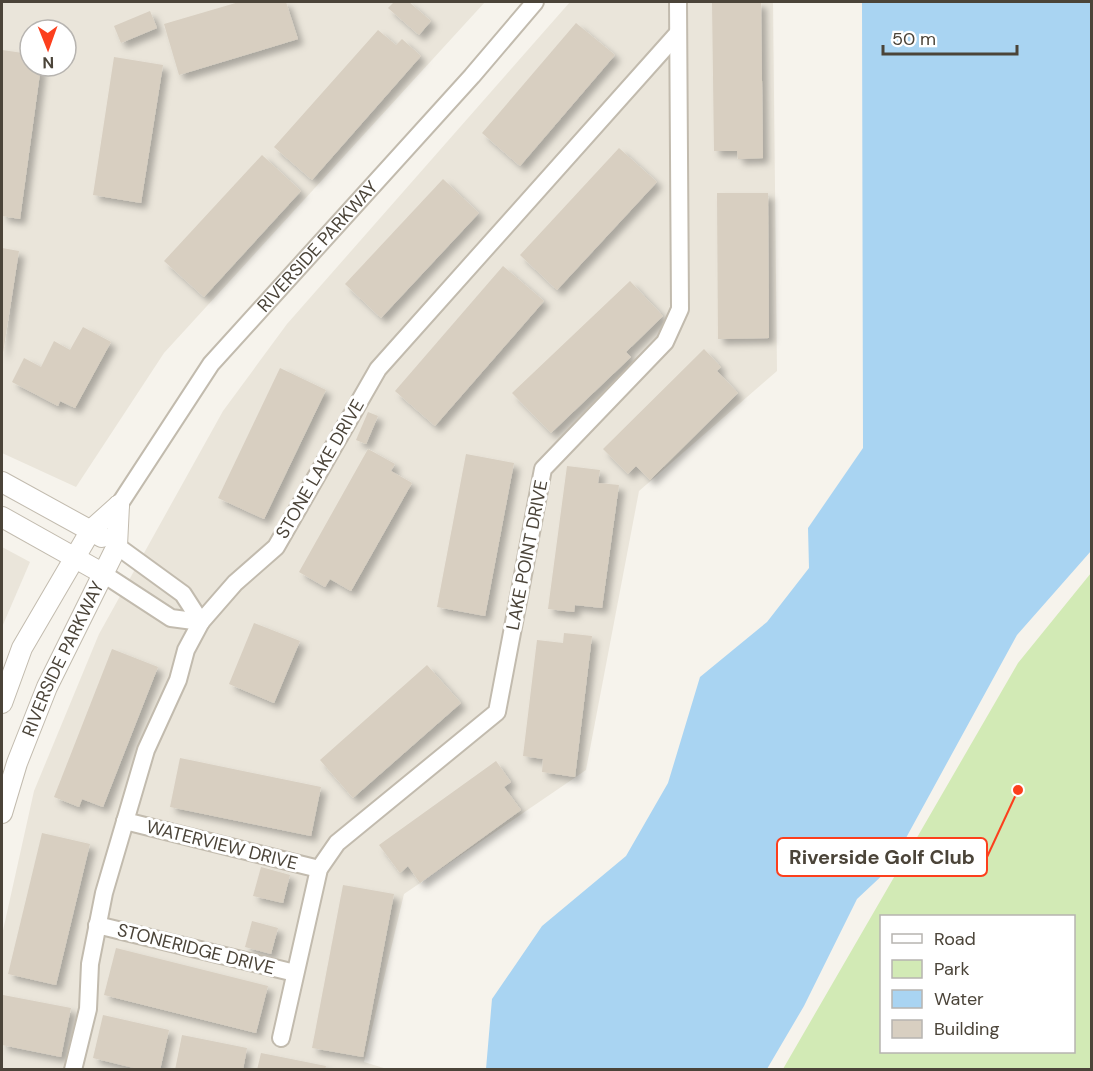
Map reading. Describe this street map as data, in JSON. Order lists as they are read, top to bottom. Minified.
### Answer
{"streets":{"street":["RIVERSIDE PARKWAY","STONE LAKE DRIVE","LAKE POINT DRIVE","WATERVIEW DRIVE","STONERIDGE DRIVE"]},"crossings":[["STONE LAKE DRIVE","LAKE POINT DRIVE"],["STONE LAKE DRIVE","WATERVIEW DRIVE"],["STONE LAKE DRIVE","STONERIDGE DRIVE"],["LAKE POINT DRIVE","WATERVIEW DRIVE"],["LAKE POINT DRIVE","STONERIDGE DRIVE"]],"places":["Riverside Golf Club"],"legend":["Road","Park","Water","Building"],"scale_bar":"50 m","north":"bottom"}
